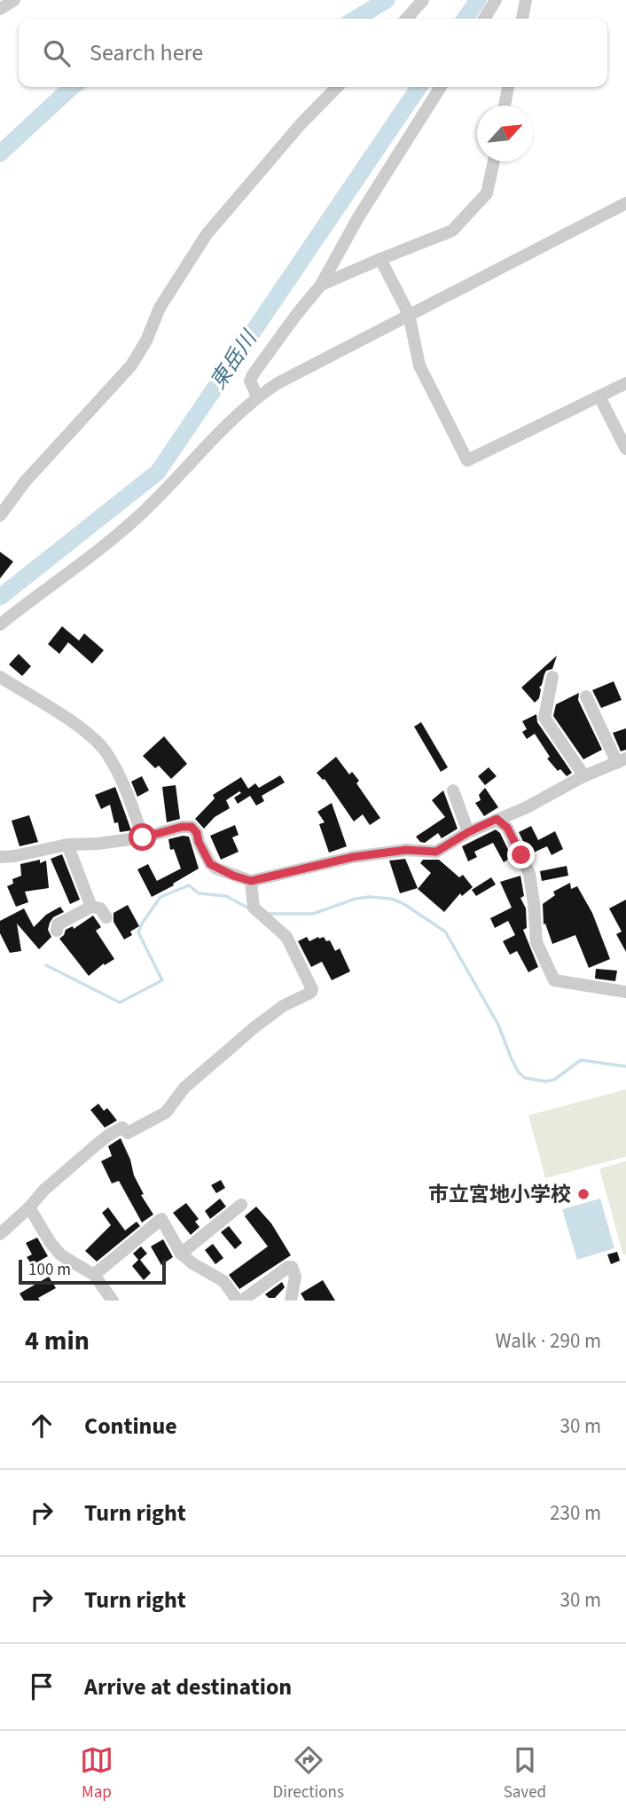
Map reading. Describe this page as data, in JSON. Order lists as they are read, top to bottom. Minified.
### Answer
{"water":["東岳川"],"places":["市立宮地小学校"],"scale_bar":"100 m","north":"top right","page":{"search":"Search here","scale":"100 m","heading":["4 min","Walk · 290 m"],"list":[["Continue","30 m"],["Turn right","230 m"],["Turn right","30 m"],"Arrive at destination"],"nav":["Map","Directions","Saved"]}}
